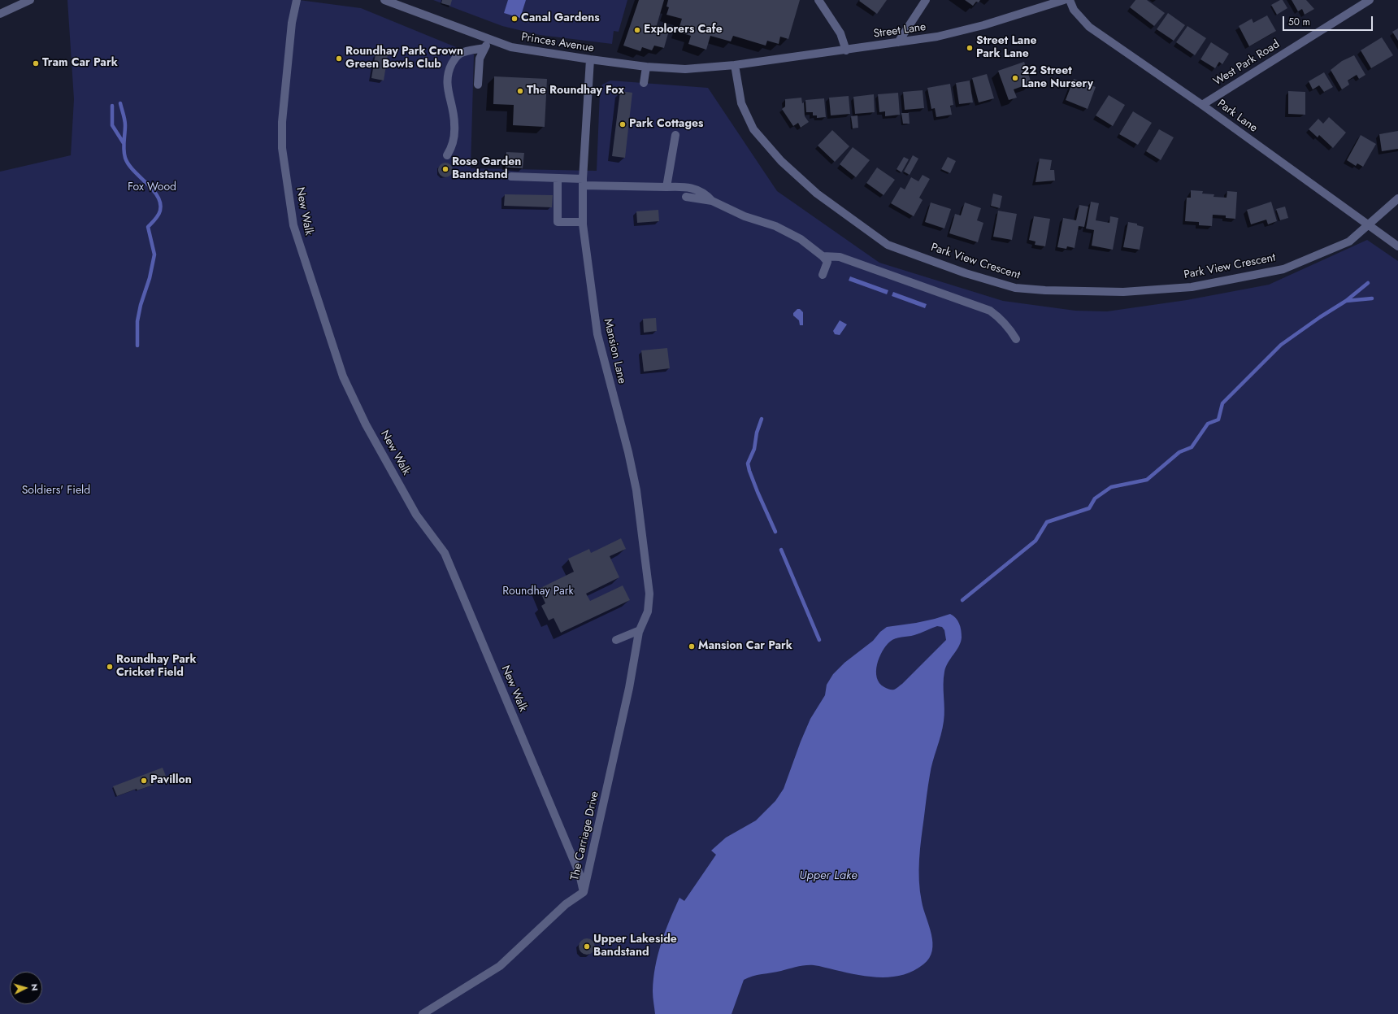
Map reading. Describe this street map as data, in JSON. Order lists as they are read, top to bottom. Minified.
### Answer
{"streets":{"street":["Street Lane","Princes Avenue","West Park Road","Park Lane","New Walk","Park View Crescent","Mansion Lane","The Carriage Drive"]},"crossings":[["Street Lane","Princes Avenue"],["Street Lane","Park View Crescent"],["Princes Avenue","Park View Crescent"],["Princes Avenue","Mansion Lane"],["West Park Road","Park Lane"],["Park Lane","Park View Crescent"],["New Walk","The Carriage Drive"],["Mansion Lane","The Carriage Drive"]],"water":["Upper Lake"],"parks":["Fox Wood","Soldiers' Field","Roundhay Park"],"places":["Canal Gardens","Explorers Cafe","Street Lane Park Lane","Roundhay Park Crown Green Bowls Club","Tram Car Park","22 Street Lane Nursery","The Roundhay Fox","Park Cottages","Rose Garden Bandstand","Mansion Car Park","Roundhay Park Cricket Field","Pavillon","Upper Lakeside Bandstand"],"scale_bar":"50 m","north":"right"}
